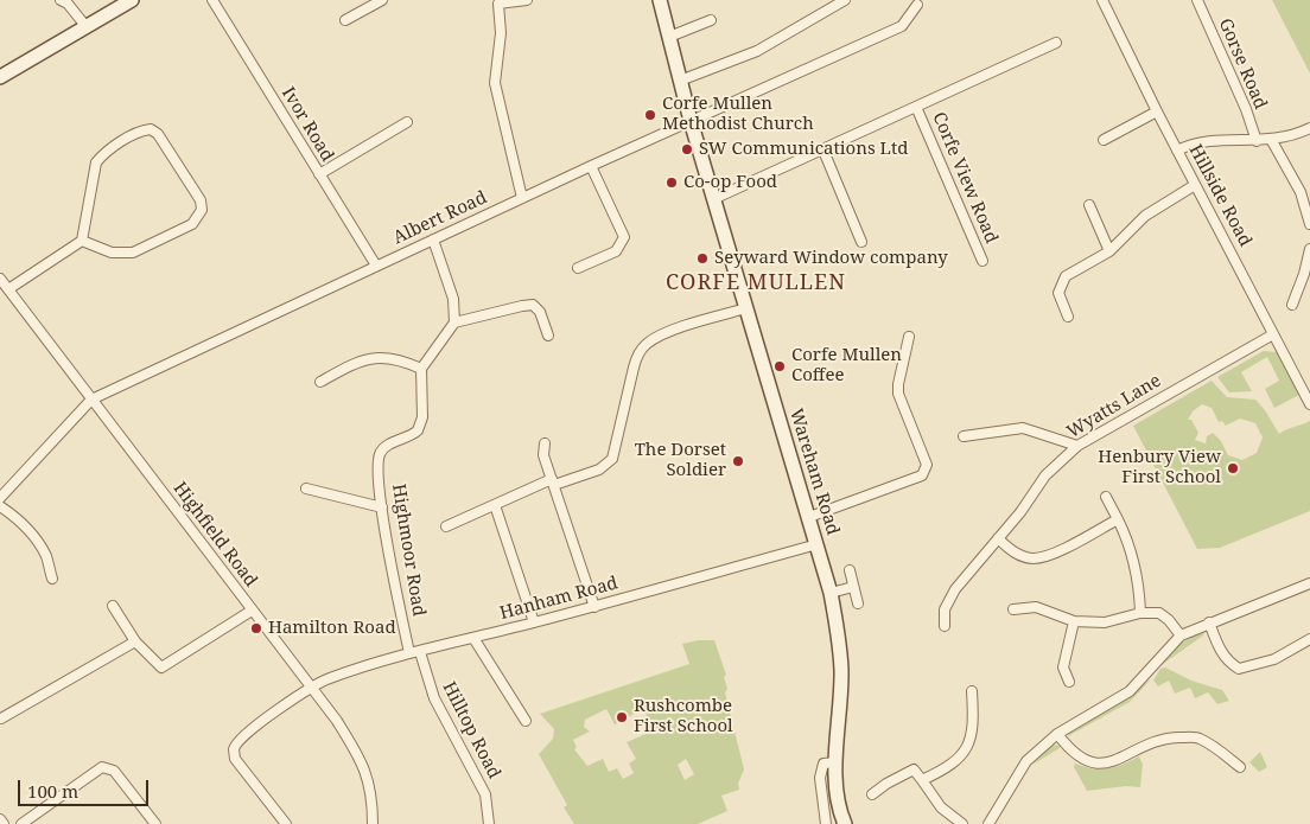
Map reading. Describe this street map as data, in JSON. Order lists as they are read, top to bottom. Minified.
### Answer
{"streets":{"street":["Gorse Road","Ivor Road","Corfe View Road","Hillside Road","Albert Road","Wyatts Lane","Wareham Road","Highfield Road","Highmoor Road","Hanham Road","Hilltop Road"]},"crossings":[["Ivor Road","Albert Road"],["Corfe View Road","Wareham Road"],["Hillside Road","Wyatts Lane"],["Albert Road","Wareham Road"],["Albert Road","Highfield Road"],["Wareham Road","Hanham Road"],["Highfield Road","Hanham Road"],["Highmoor Road","Hanham Road"],["Hanham Road","Hilltop Road"]],"districts":["CORFE MULLEN"],"places":["Corfe Mullen Methodist Church","SW Communications Ltd","Co-op Food","Seyward Window company","Corfe Mullen Coffee","The Dorset Soldier","Henbury View First School","Hamilton Road","Rushcombe First School"],"scale_bar":"100 m"}
